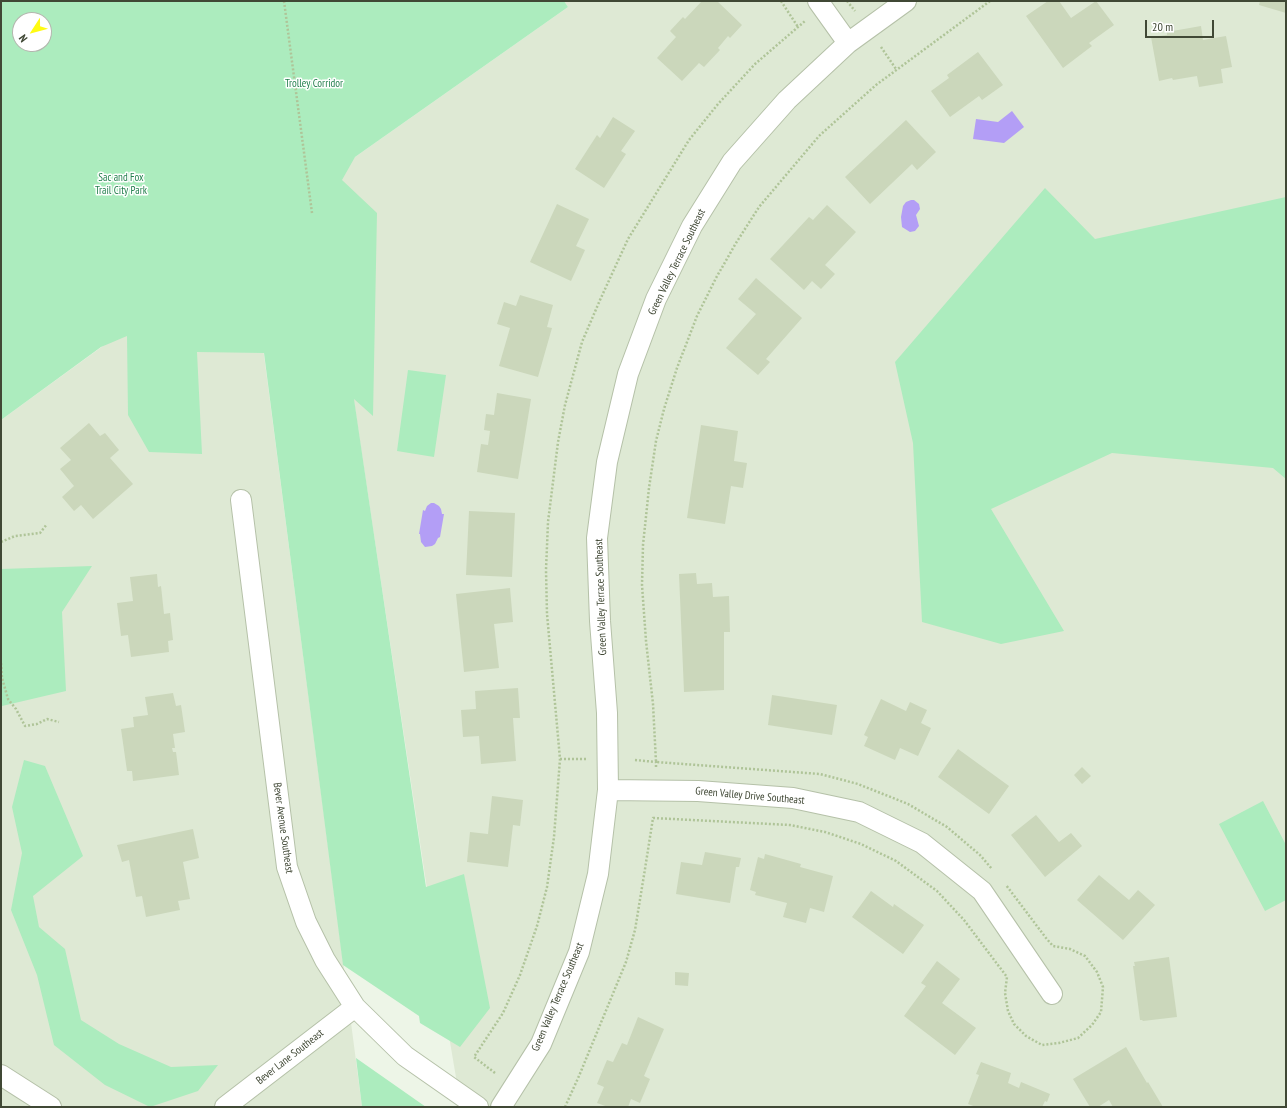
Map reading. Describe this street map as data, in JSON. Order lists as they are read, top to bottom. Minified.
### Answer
{"streets":{"street":["Green Valley Terrace Southeast","Green Valley Drive Southeast","Bever Avenue Southeast","Bever Lane Southeast"]},"crossings":[["Green Valley Terrace Southeast","Green Valley Drive Southeast"],["Bever Avenue Southeast","Bever Lane Southeast"]],"parks":["Trolley Corridor","Sac and Fox Trail City Park"],"scale_bar":"20 m","north":"bottom left"}
